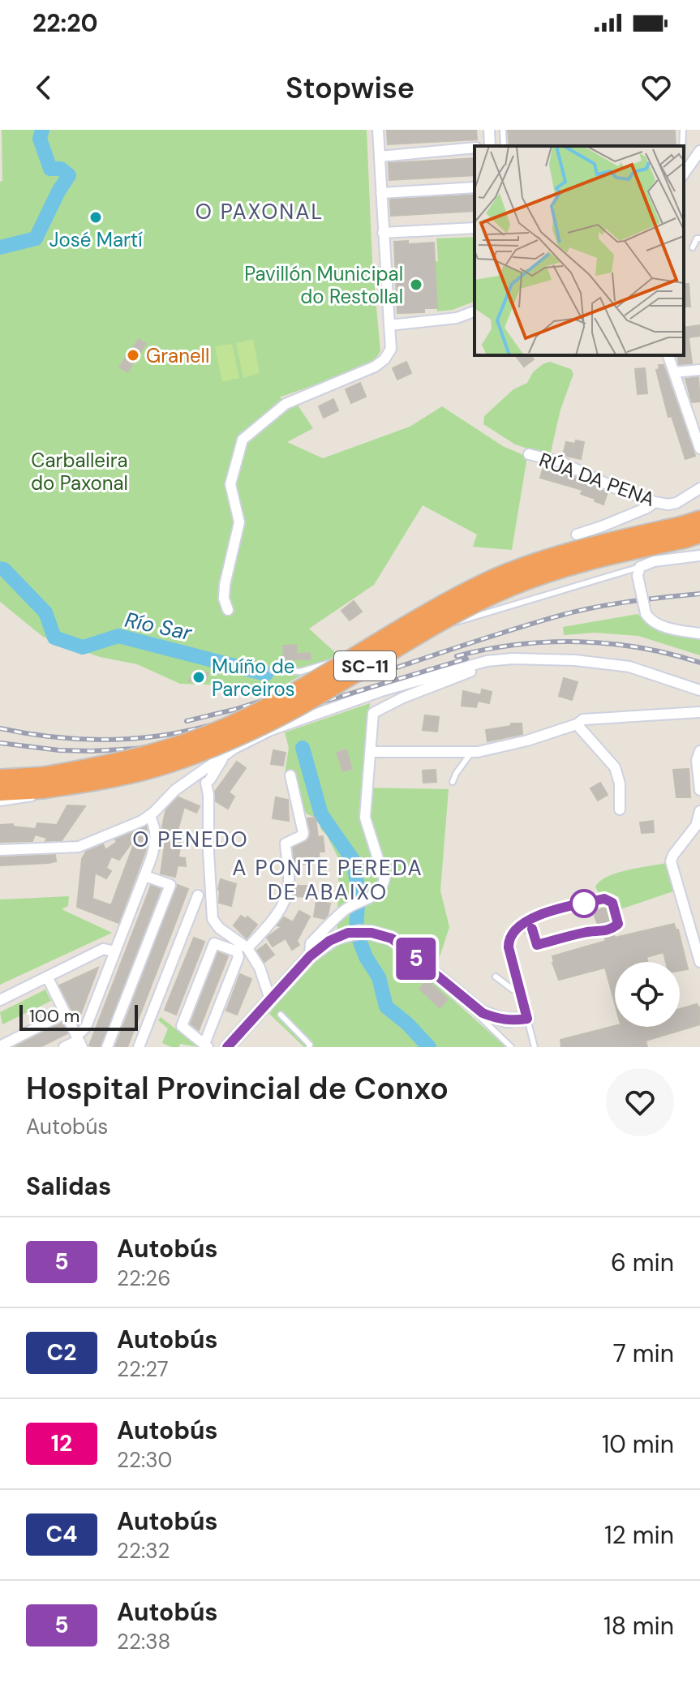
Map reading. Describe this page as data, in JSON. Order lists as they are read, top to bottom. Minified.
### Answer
{"streets":{"highway":["SC-11"],"street":["RÚA DA PENA"]},"districts":["O PAXONAL","O PENEDO","A PONTE PEREDA DE ABAIXO"],"water":["Río Sar"],"parks":["Carballeira do Paxonal"],"places":["José Martí","Pavillón Municipal do Restollal","Granell","Muíño de Parceiros"],"lines":["bus line 5"],"scale_bar":"100 m","page":{"status":"22:20","header":"Stopwise","on_map":"5","scale":"100 m","heading":[["Hospital Provincial de Conxo","Autobús"],"Salidas"],"list":[{"mark":"5","name":"Autobús","note":"22:26","value":"6 min"},{"mark":"C2","name":"Autobús","note":"22:27","value":"7 min"},{"mark":"12","name":"Autobús","note":"22:30","value":"10 min"},{"mark":"C4","name":"Autobús","note":"22:32","value":"12 min"},{"mark":"5","name":"Autobús","note":"22:38","value":"18 min"}]}}
